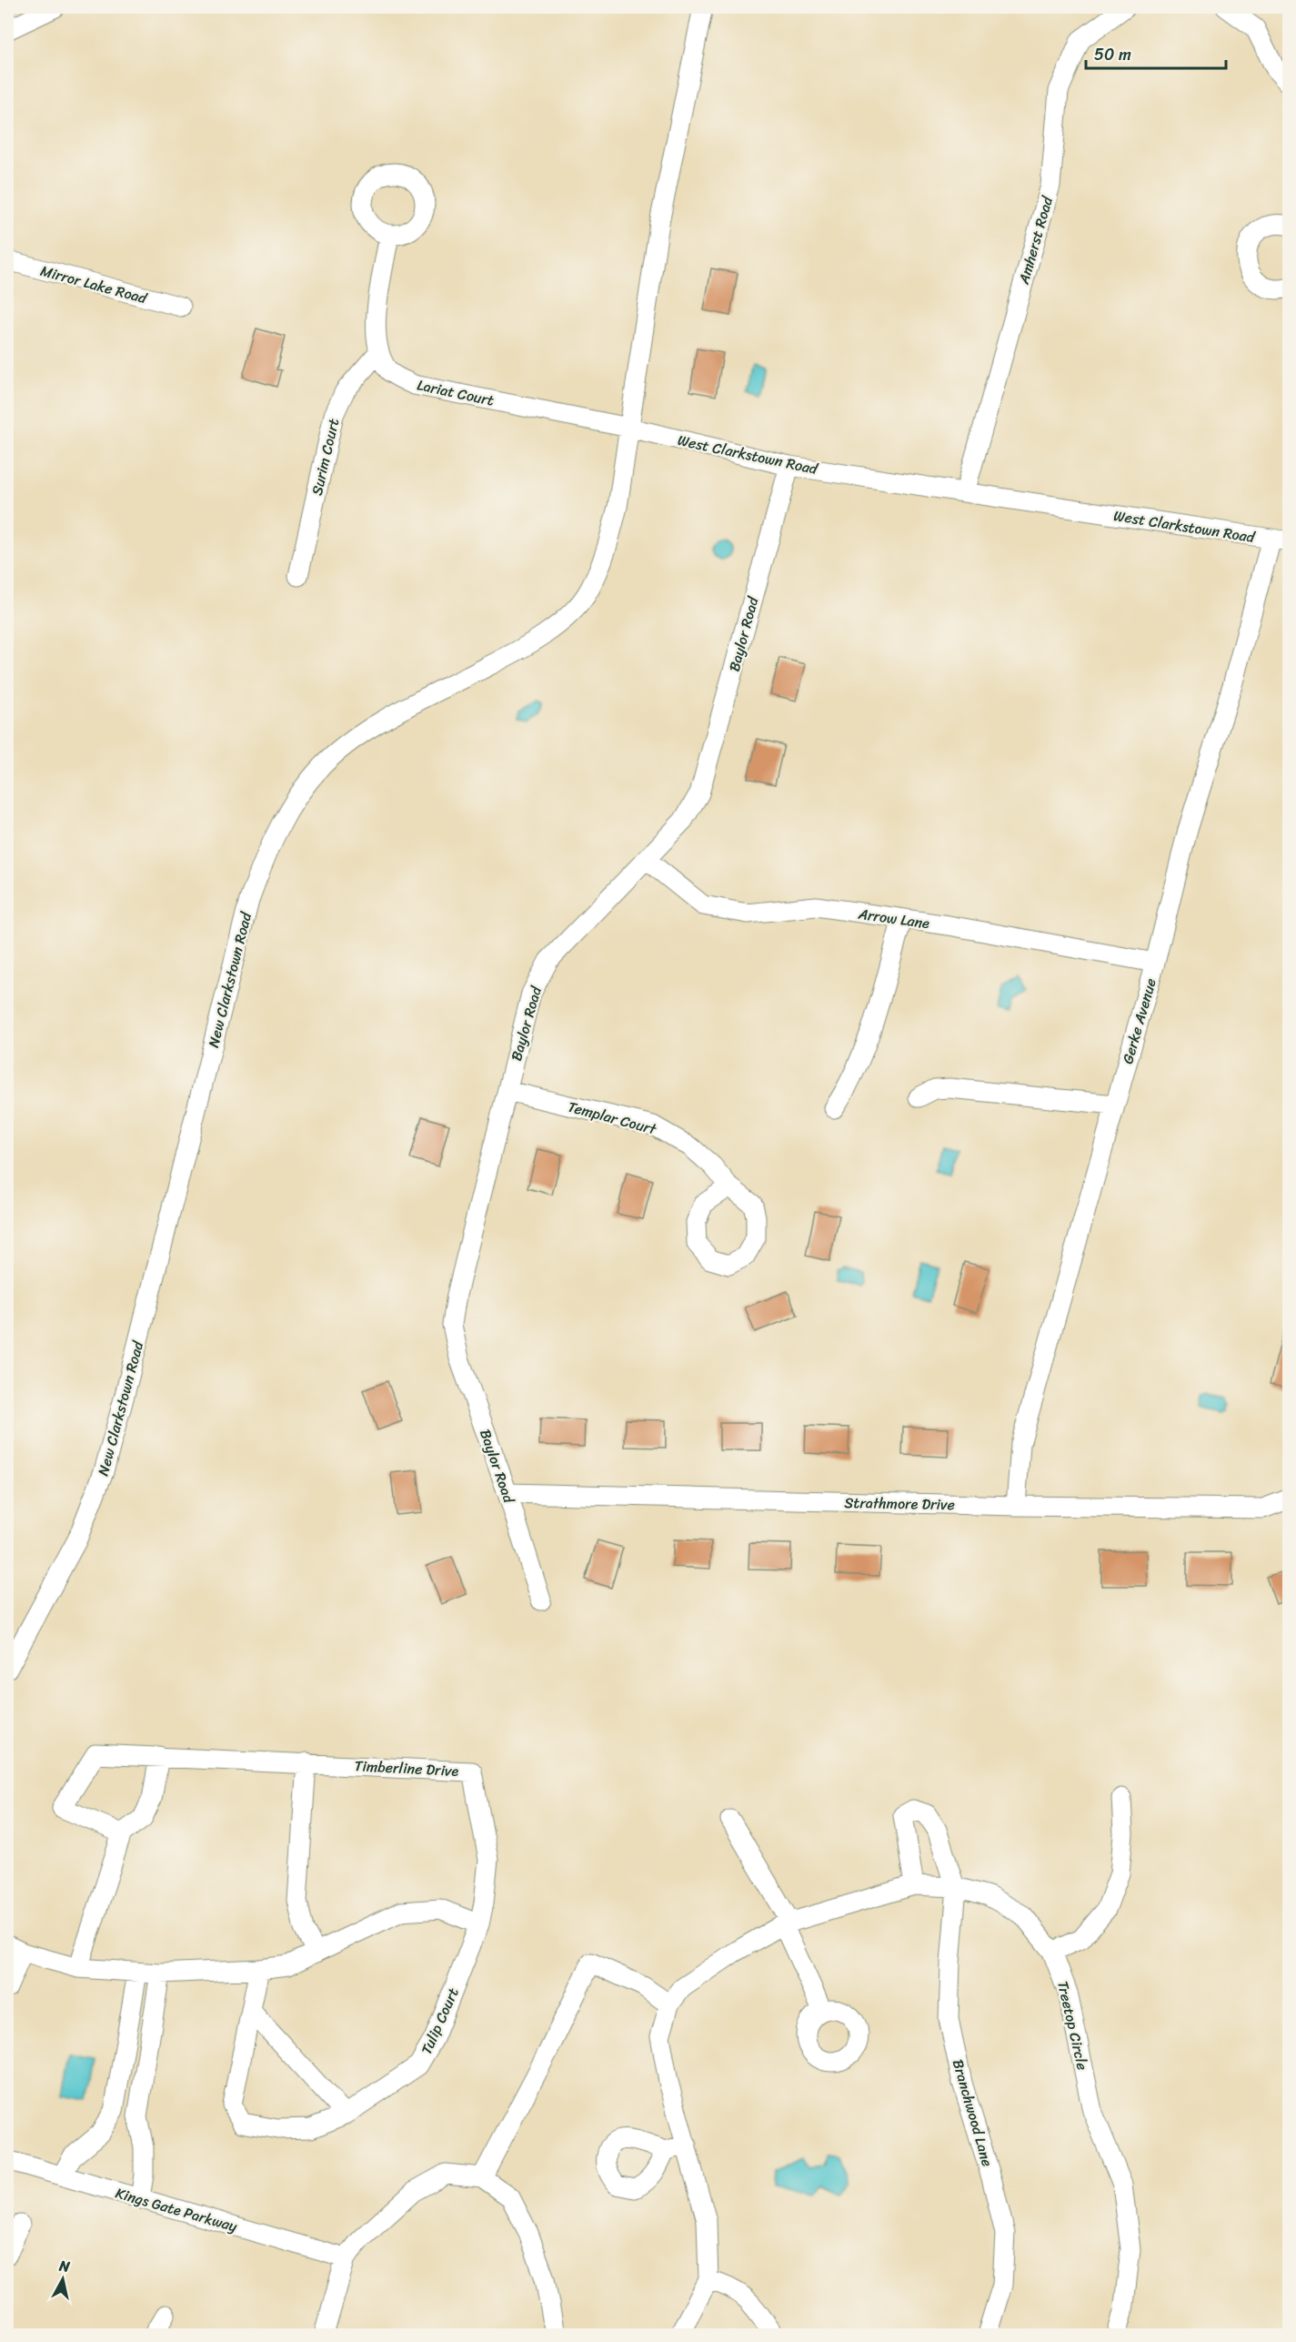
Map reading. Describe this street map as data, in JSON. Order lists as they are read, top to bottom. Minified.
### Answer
{"streets":{"street":["Amherst Road","Mirror Lake Road","Lariat Court","West Clarkstown Road","Surim Court","Baylor Road","Arrow Lane","New Clarkstown Road","Gerke Avenue","Templar Court","Strathmore Drive","Timberline Drive","Tulip Court","Treetop Circle","Branchwood Lane","Kings Gate Parkway"]},"crossings":[["Amherst Road","West Clarkstown Road"],["Lariat Court","West Clarkstown Road"],["Lariat Court","Surim Court"],["Lariat Court","New Clarkstown Road"],["West Clarkstown Road","Baylor Road"],["West Clarkstown Road","New Clarkstown Road"],["West Clarkstown Road","Gerke Avenue"],["Baylor Road","Arrow Lane"],["Baylor Road","Templar Court"],["Baylor Road","Strathmore Drive"],["Arrow Lane","Gerke Avenue"],["Gerke Avenue","Strathmore Drive"],["Timberline Drive","Tulip Court"],["Treetop Circle","Branchwood Lane"]],"scale_bar":"50 m","north":"top"}
